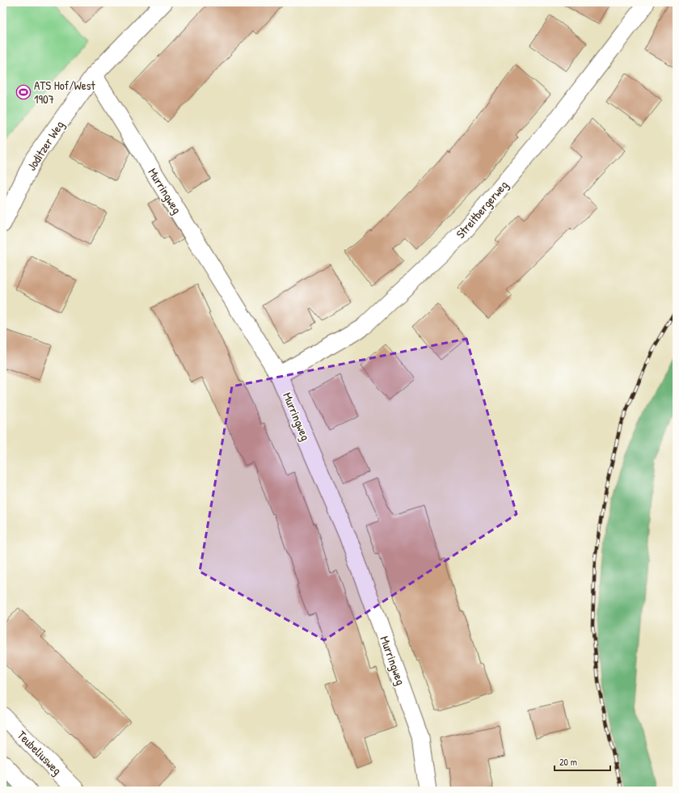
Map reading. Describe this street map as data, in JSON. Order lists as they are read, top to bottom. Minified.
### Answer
{"streets":{"street":["Joditzer Weg","Murringweg","Streitbergerweg","Teubeliusweg"]},"crossings":[["Joditzer Weg","Murringweg"],["Murringweg","Streitbergerweg"]],"places":{"sports":["ATS Hof/West 1907"]},"scale_bar":"20 m"}
